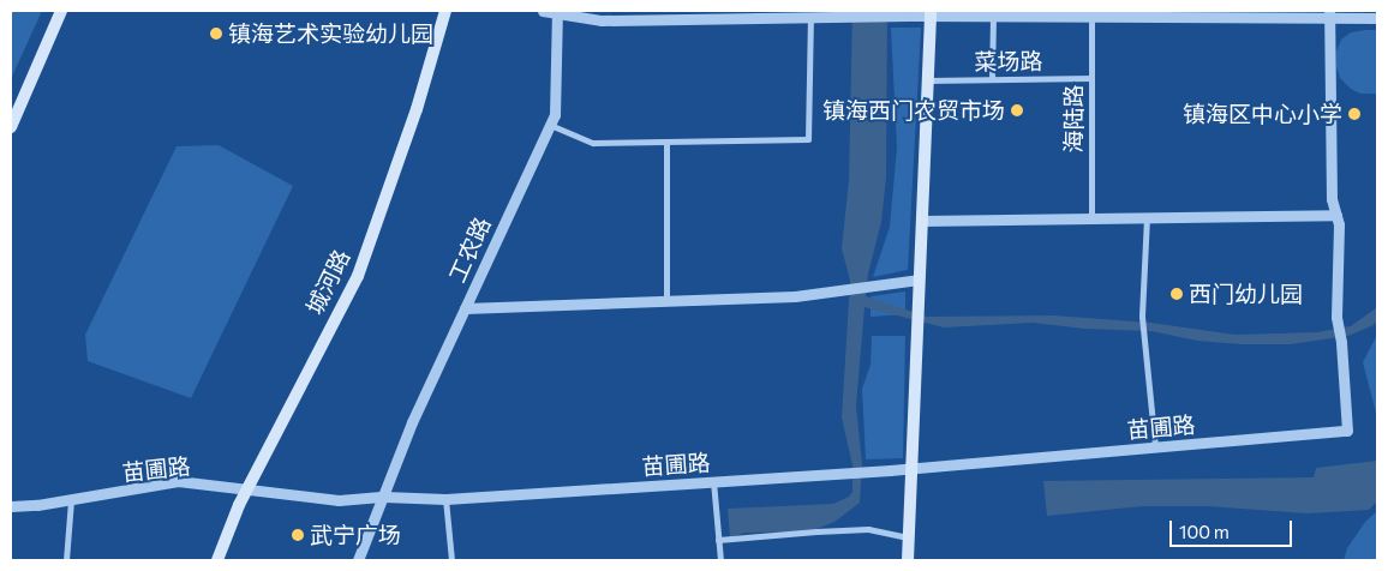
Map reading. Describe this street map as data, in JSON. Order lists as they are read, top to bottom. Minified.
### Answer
{"streets":{"main road":["城河路"],"street":["菜场路","海陆路","工农路","苗圃路"]},"crossings":[["菜场路","海陆路"],["工农路","苗圃路"],["城河路","苗圃路"]],"places":["镇海艺术实验幼儿园","镇海西门农贸市场","镇海区中心小学","西门幼儿园","武宁广场"],"scale_bar":"100 m"}
